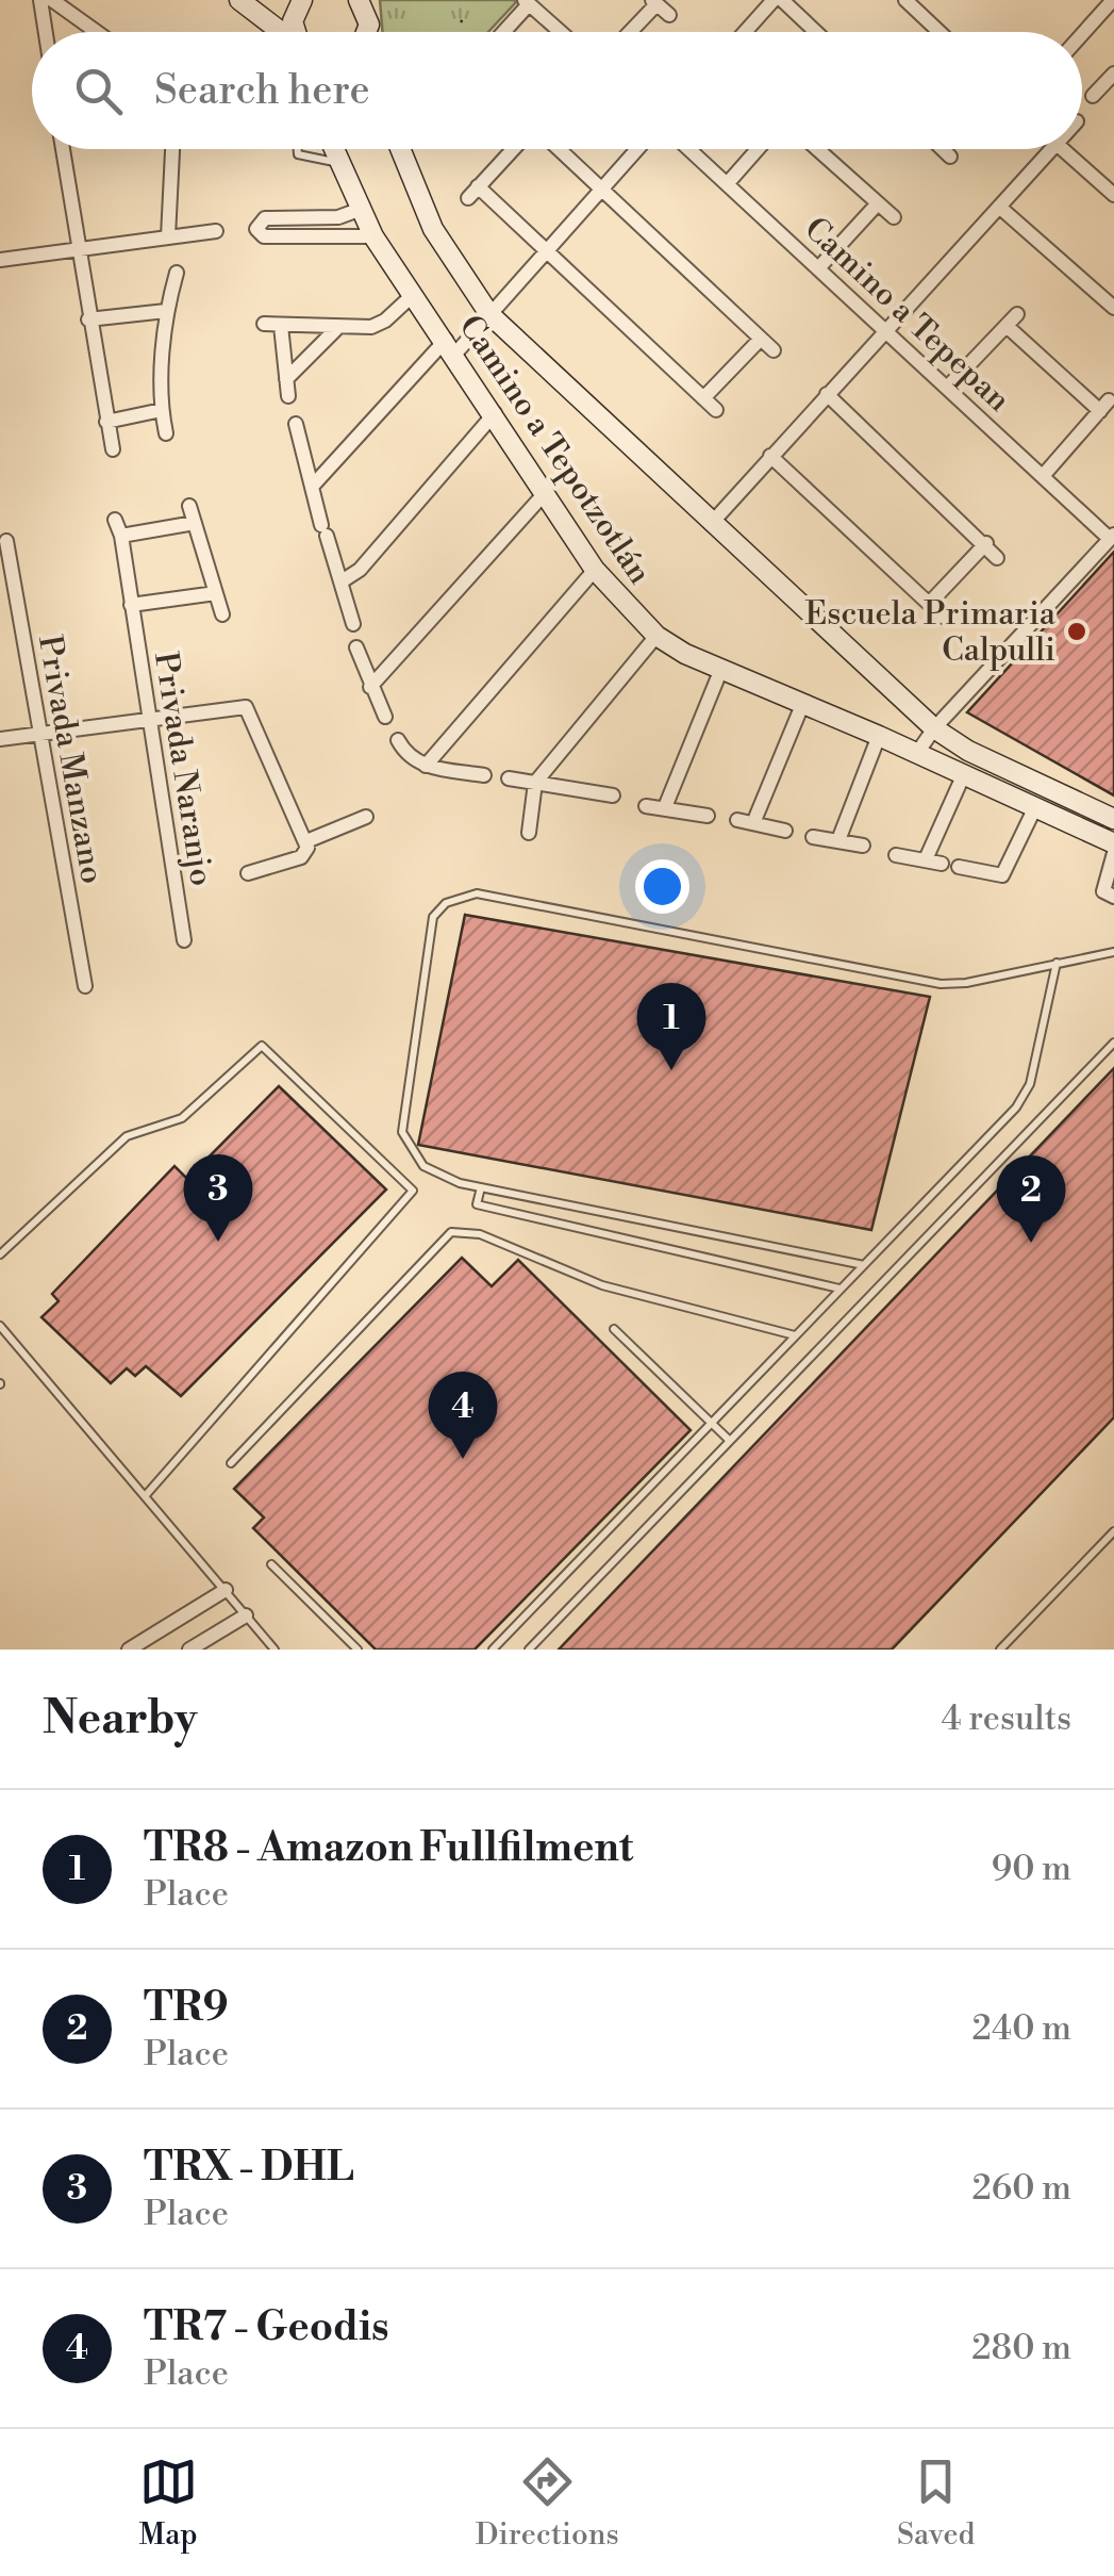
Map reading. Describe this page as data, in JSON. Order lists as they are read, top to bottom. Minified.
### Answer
{"streets":{"main road":["Camino a Tepotzotlán"],"street":["Camino a Tepepan","Privada Manzano","Privada Naranjo"]},"places":["Escuela Primaria Calpulli"],"page":{"search":"Search here","pins":["1","3","2","4"],"heading":["Nearby","4 results"],"list":[{"mark":"1","name":"TR8 - Amazon Fullfilment","note":"Place","value":"90 m"},{"mark":"2","name":"TR9","note":"Place","value":"240 m"},{"mark":"3","name":"TRX - DHL","note":"Place","value":"260 m"},{"mark":"4","name":"TR7 - Geodis","note":"Place","value":"280 m"}],"nav":["Map","Directions","Saved"]}}
